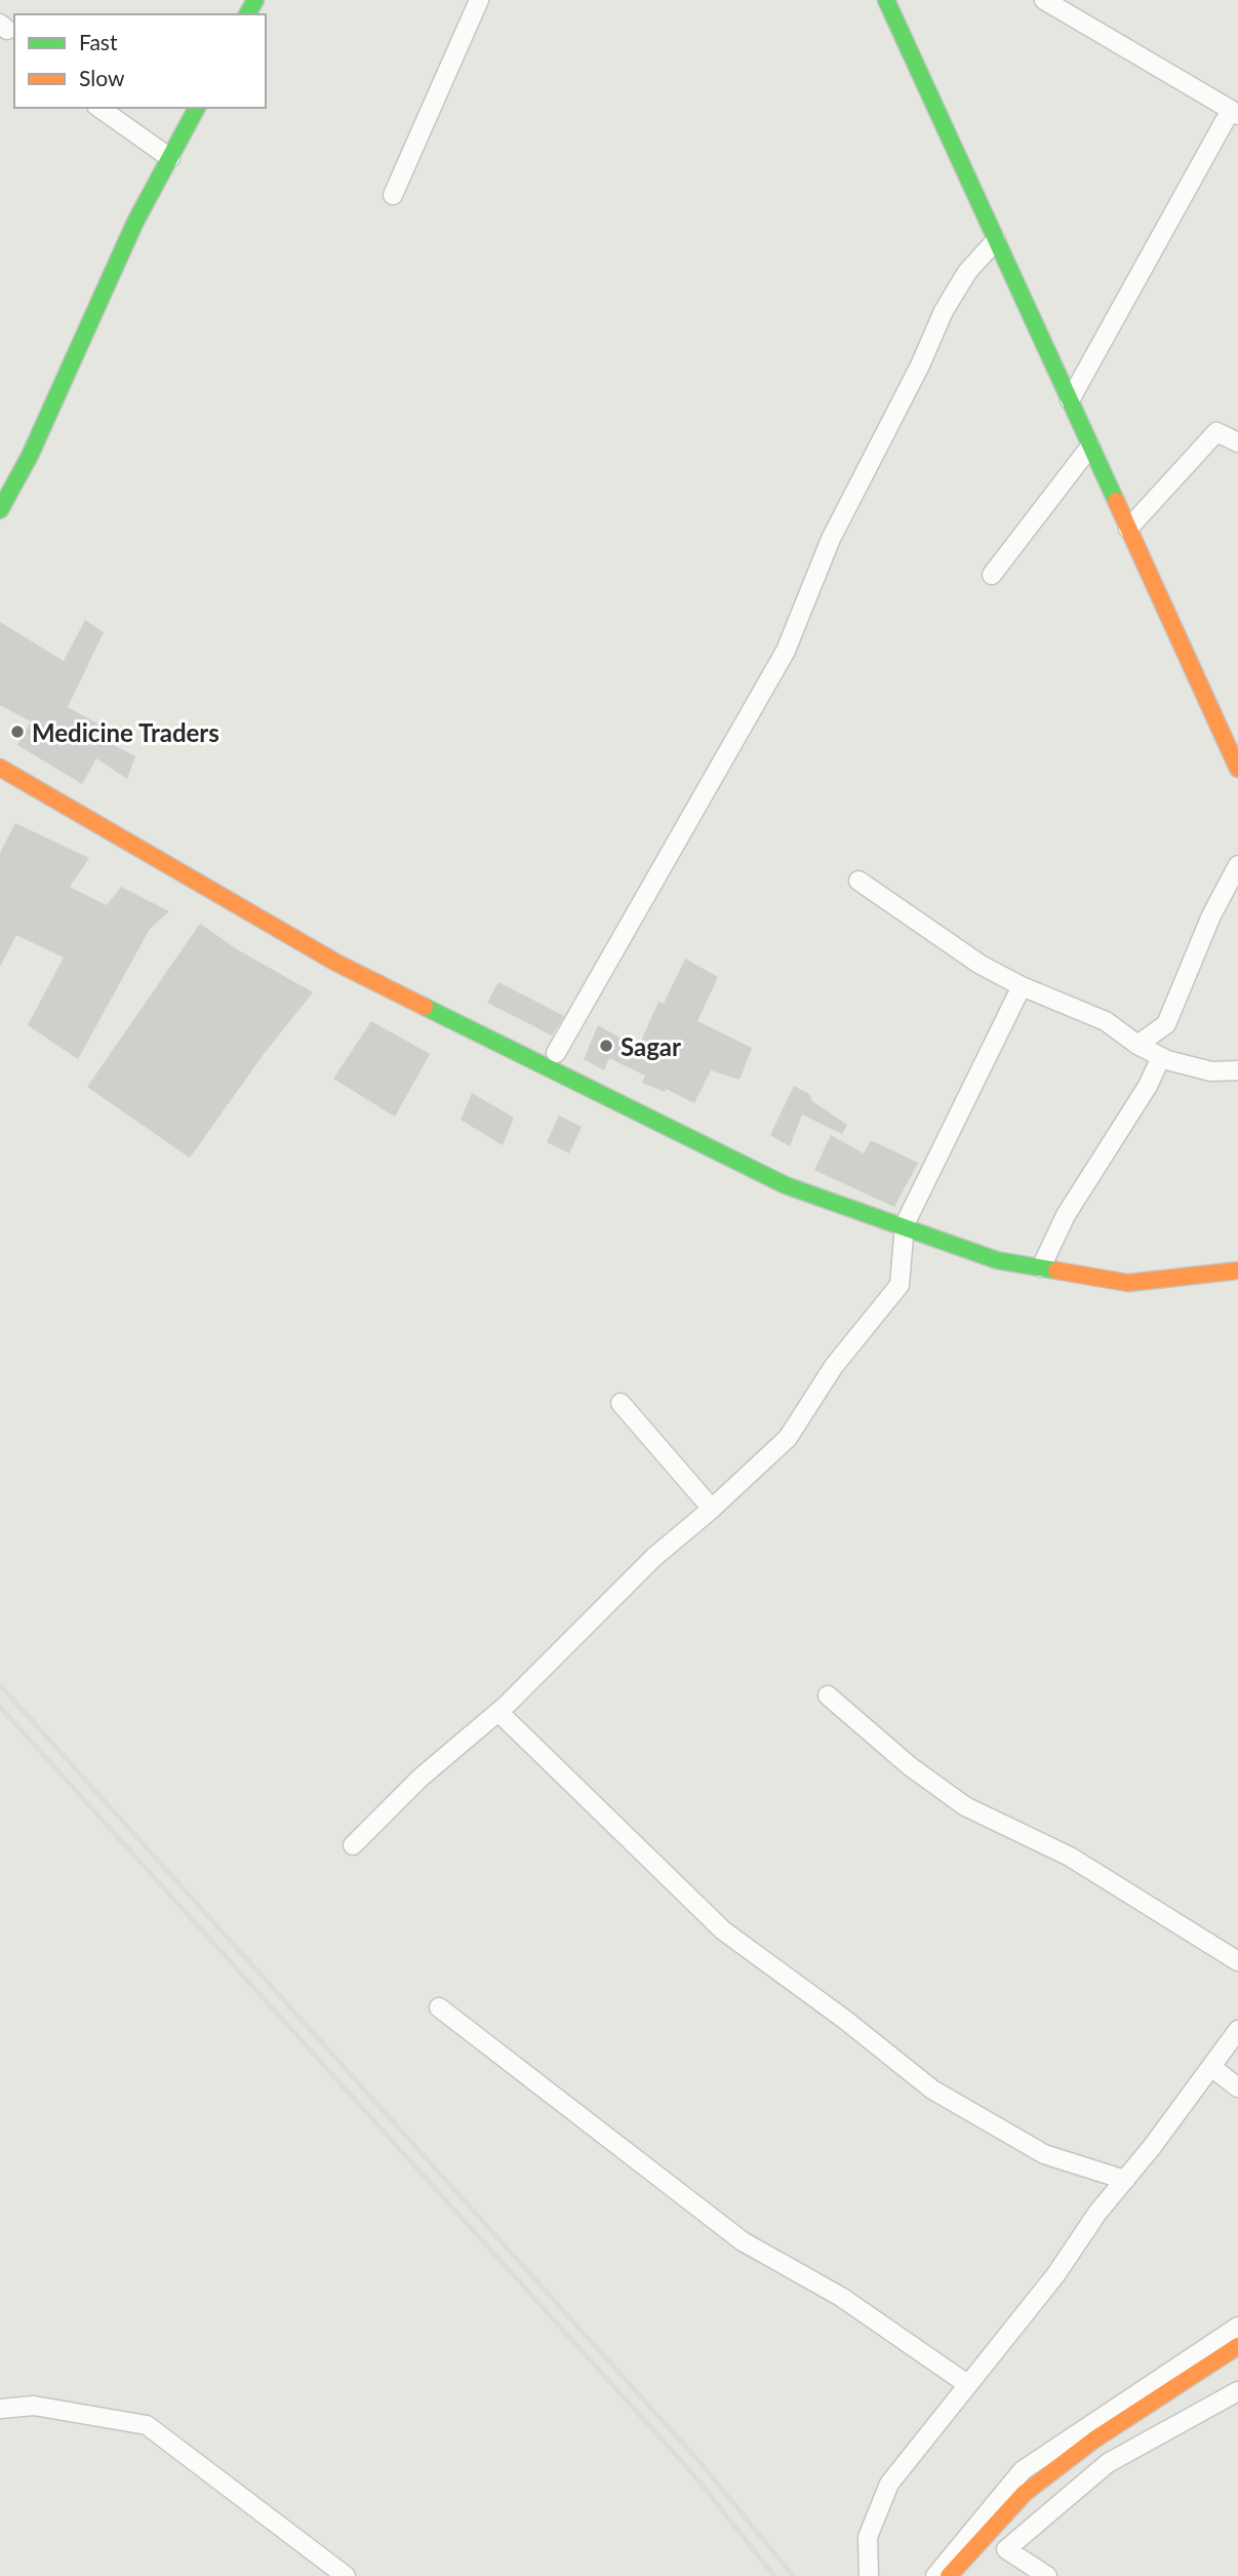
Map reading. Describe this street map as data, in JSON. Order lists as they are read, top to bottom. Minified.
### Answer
{"places":["Medicine Traders","Sagar"],"legend":["Fast","Slow"]}
